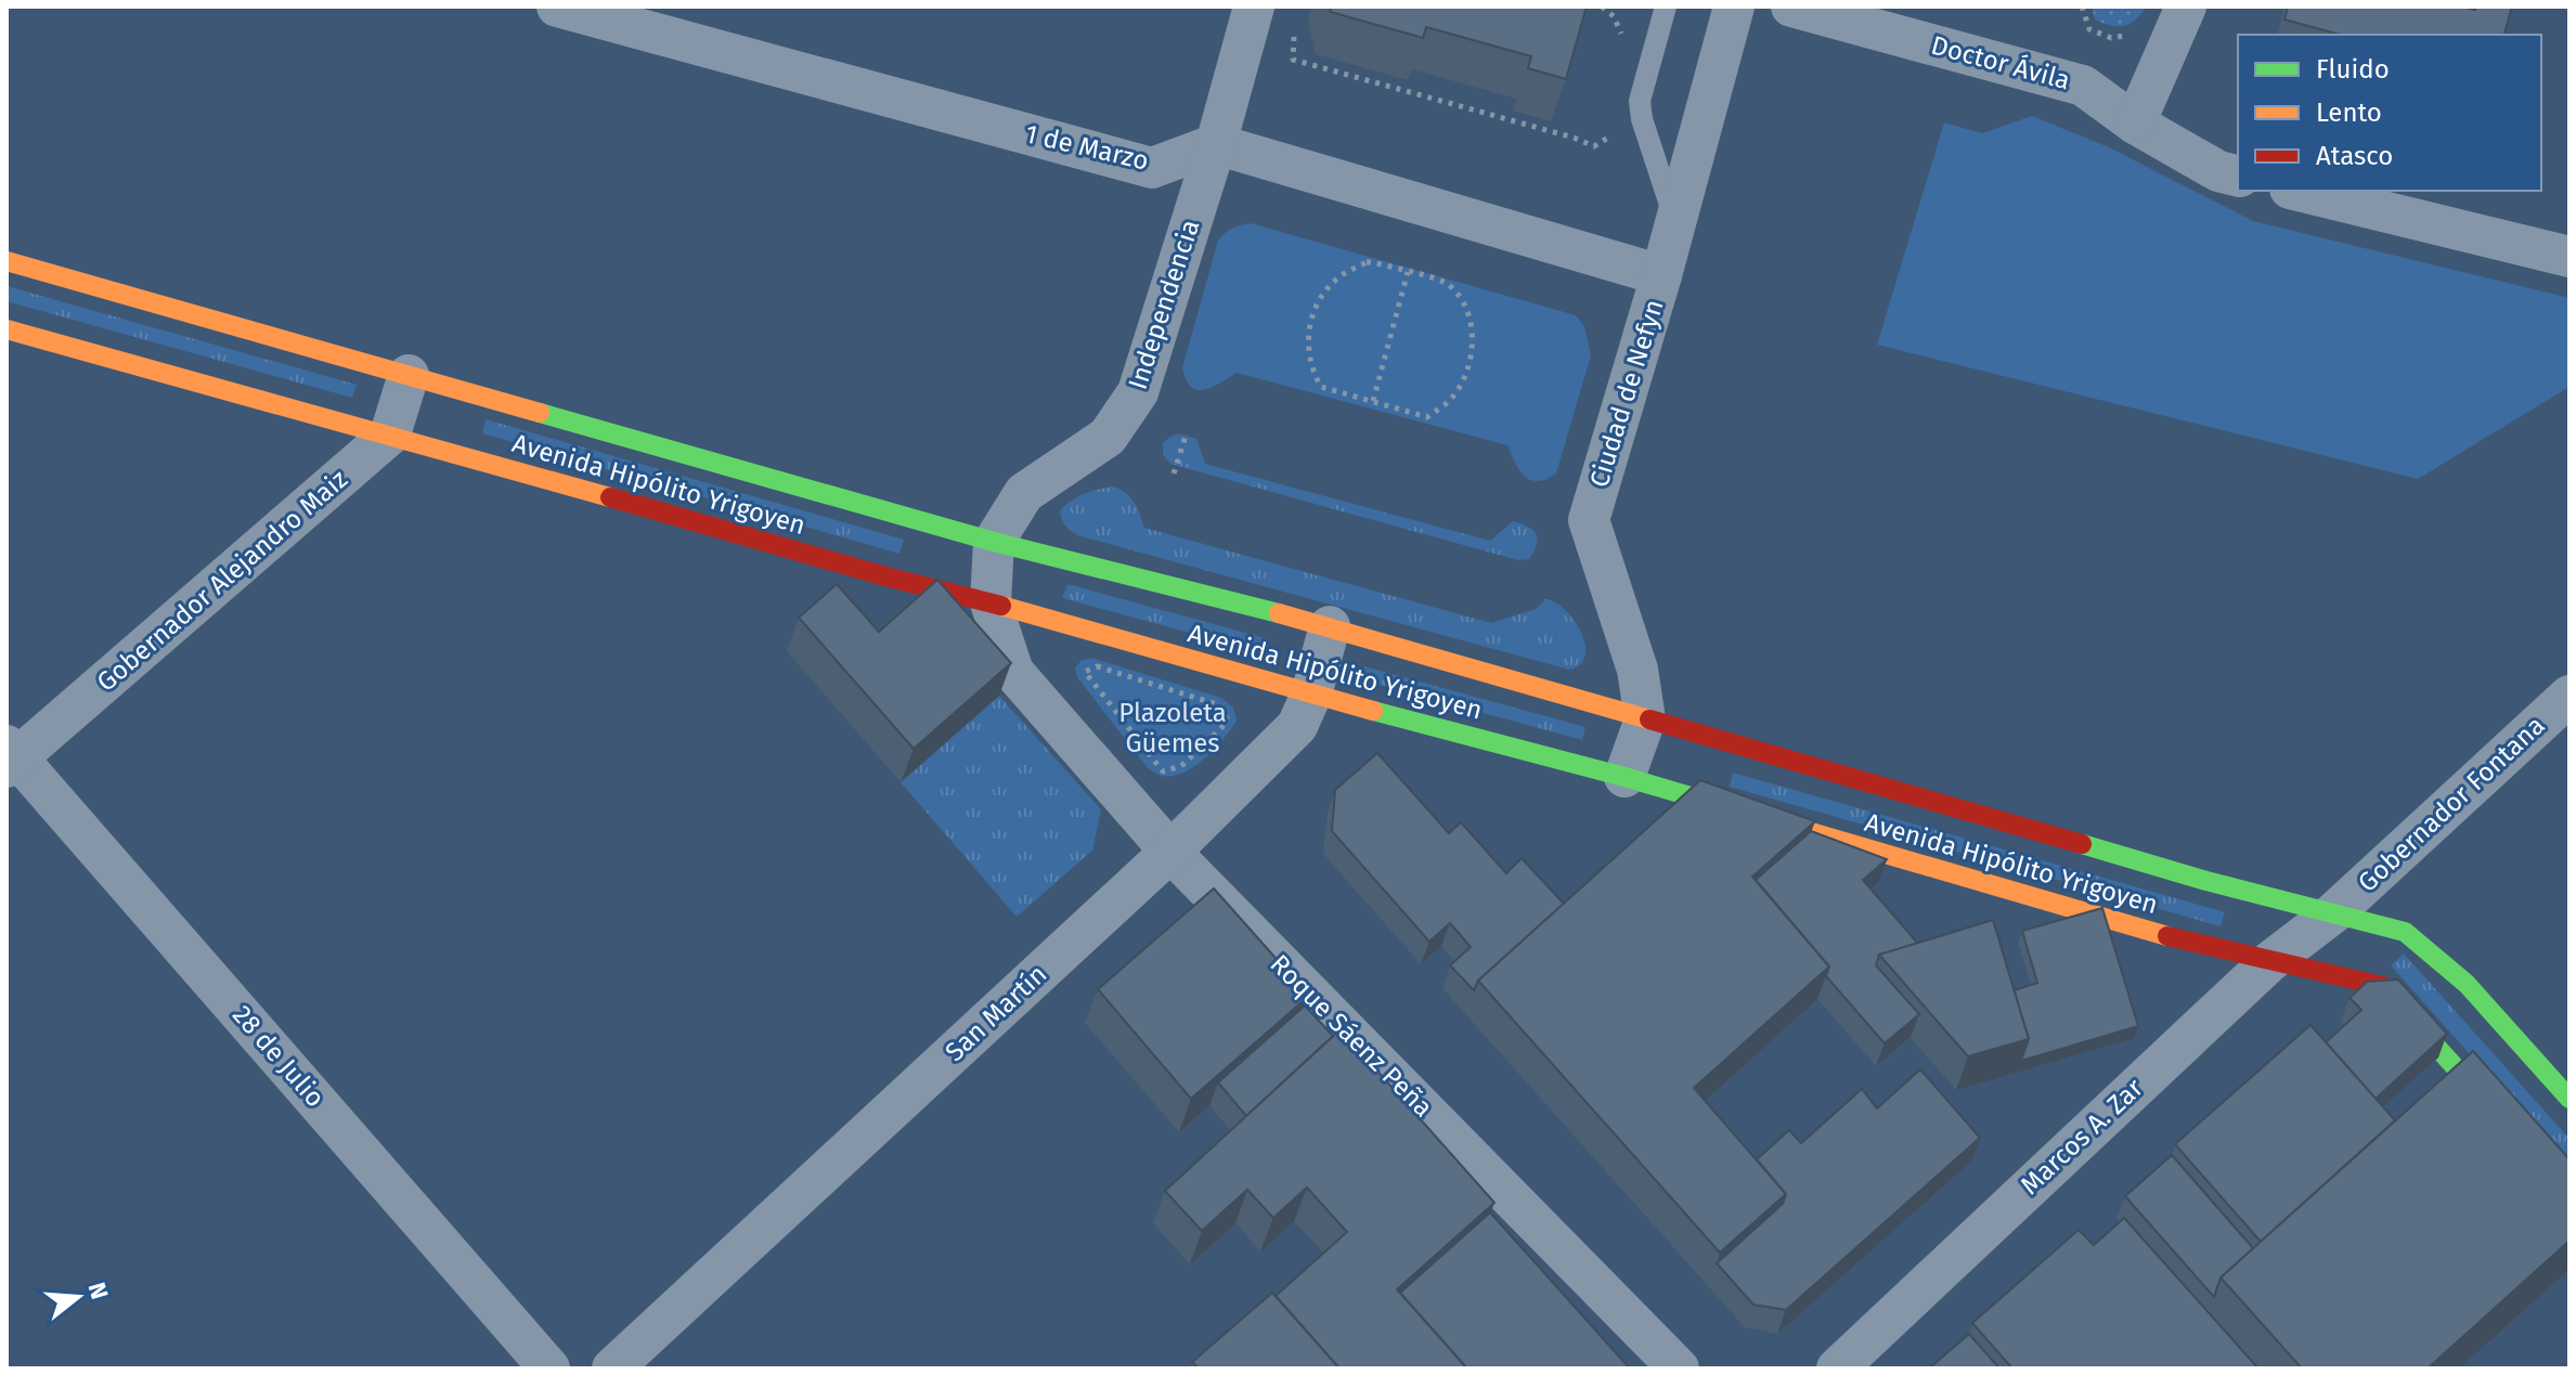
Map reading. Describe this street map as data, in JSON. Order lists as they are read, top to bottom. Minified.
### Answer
{"streets":{"main road":["Avenida Hipólito Yrigoyen"],"street":["Doctor Ávila","1 de Marzo","Independencia","Ciudad de Nefyn","Gobernador Alejandro Maiz","Gobernador Fontana","San Martín","Roque Sáenz Peña","28 de Julio","Marcos A. Zar"]},"crossings":[["1 de Marzo","Independencia"],["Independencia","Avenida Hipólito Yrigoyen"],["Independencia","Roque Sáenz Peña"],["Ciudad de Nefyn","Avenida Hipólito Yrigoyen"],["Avenida Hipólito Yrigoyen","Gobernador Alejandro Maiz"],["Avenida Hipólito Yrigoyen","Gobernador Fontana"],["Avenida Hipólito Yrigoyen","San Martín"],["Avenida Hipólito Yrigoyen","Roque Sáenz Peña"],["Avenida Hipólito Yrigoyen","Marcos A. Zar"],["Gobernador Alejandro Maiz","28 de Julio"],["Gobernador Fontana","Marcos A. Zar"],["San Martín","Roque Sáenz Peña"]],"parks":["Plazoleta Güemes"],"legend":["Fluido","Lento","Atasco"],"north":"right"}
